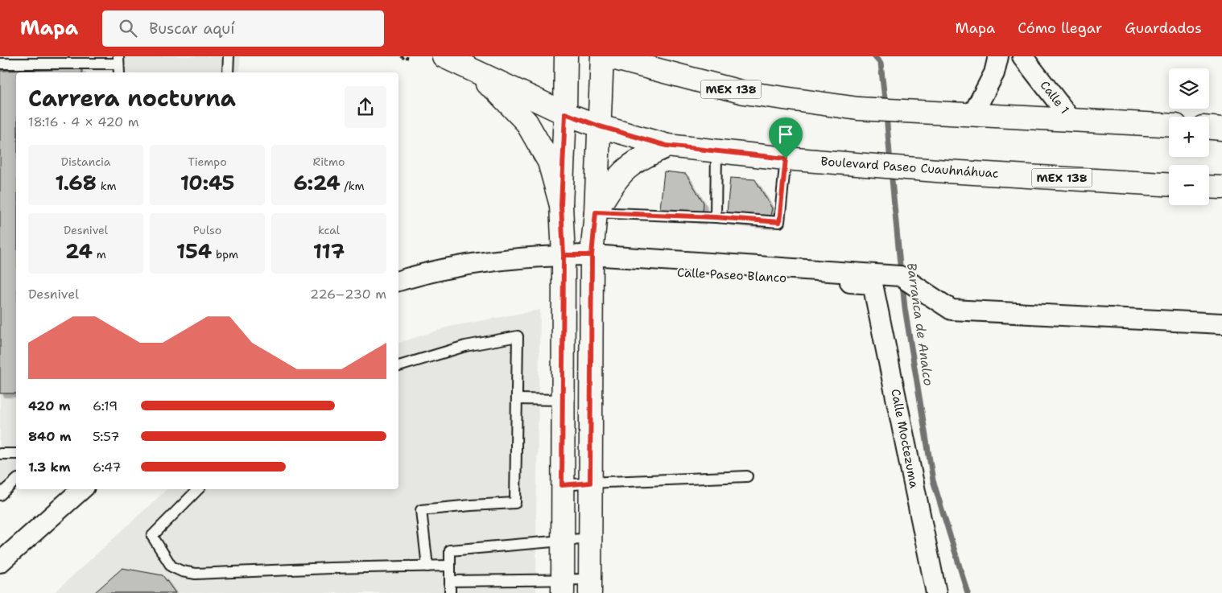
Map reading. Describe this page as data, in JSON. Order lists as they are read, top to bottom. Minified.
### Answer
{"streets":{"main road":["MEX 138","Boulevard Paseo Cuauhnáhuac"],"street":["Calle 1","Calle Paseo Blanco","Calle Moctezuma"]},"crossings":[["MEX 138","Calle 1"],["Calle Paseo Blanco","Calle Moctezuma"]],"water":["Barranca de Analco"],"page":{"header":"Mapa","search":"Buscar aquí","nav":["Mapa","Cómo llegar","Guardados"],"map_buttons":["+","−"],"heading":["Carrera nocturna","18:16 · 4 × 420 m"],"stats":[["Distancia","1.68 km"],["Tiempo","10:45"],["Ritmo","6:24 /km"],["Desnivel","24 m"],["Pulso","154 bpm"],["kcal","117"]],"chart":["Desnivel","226–230 m"],"list":[{"name":"420 m","note":"6:19"},{"name":"840 m","note":"5:57"},{"name":"1.3 km","note":"6:47"}]}}
